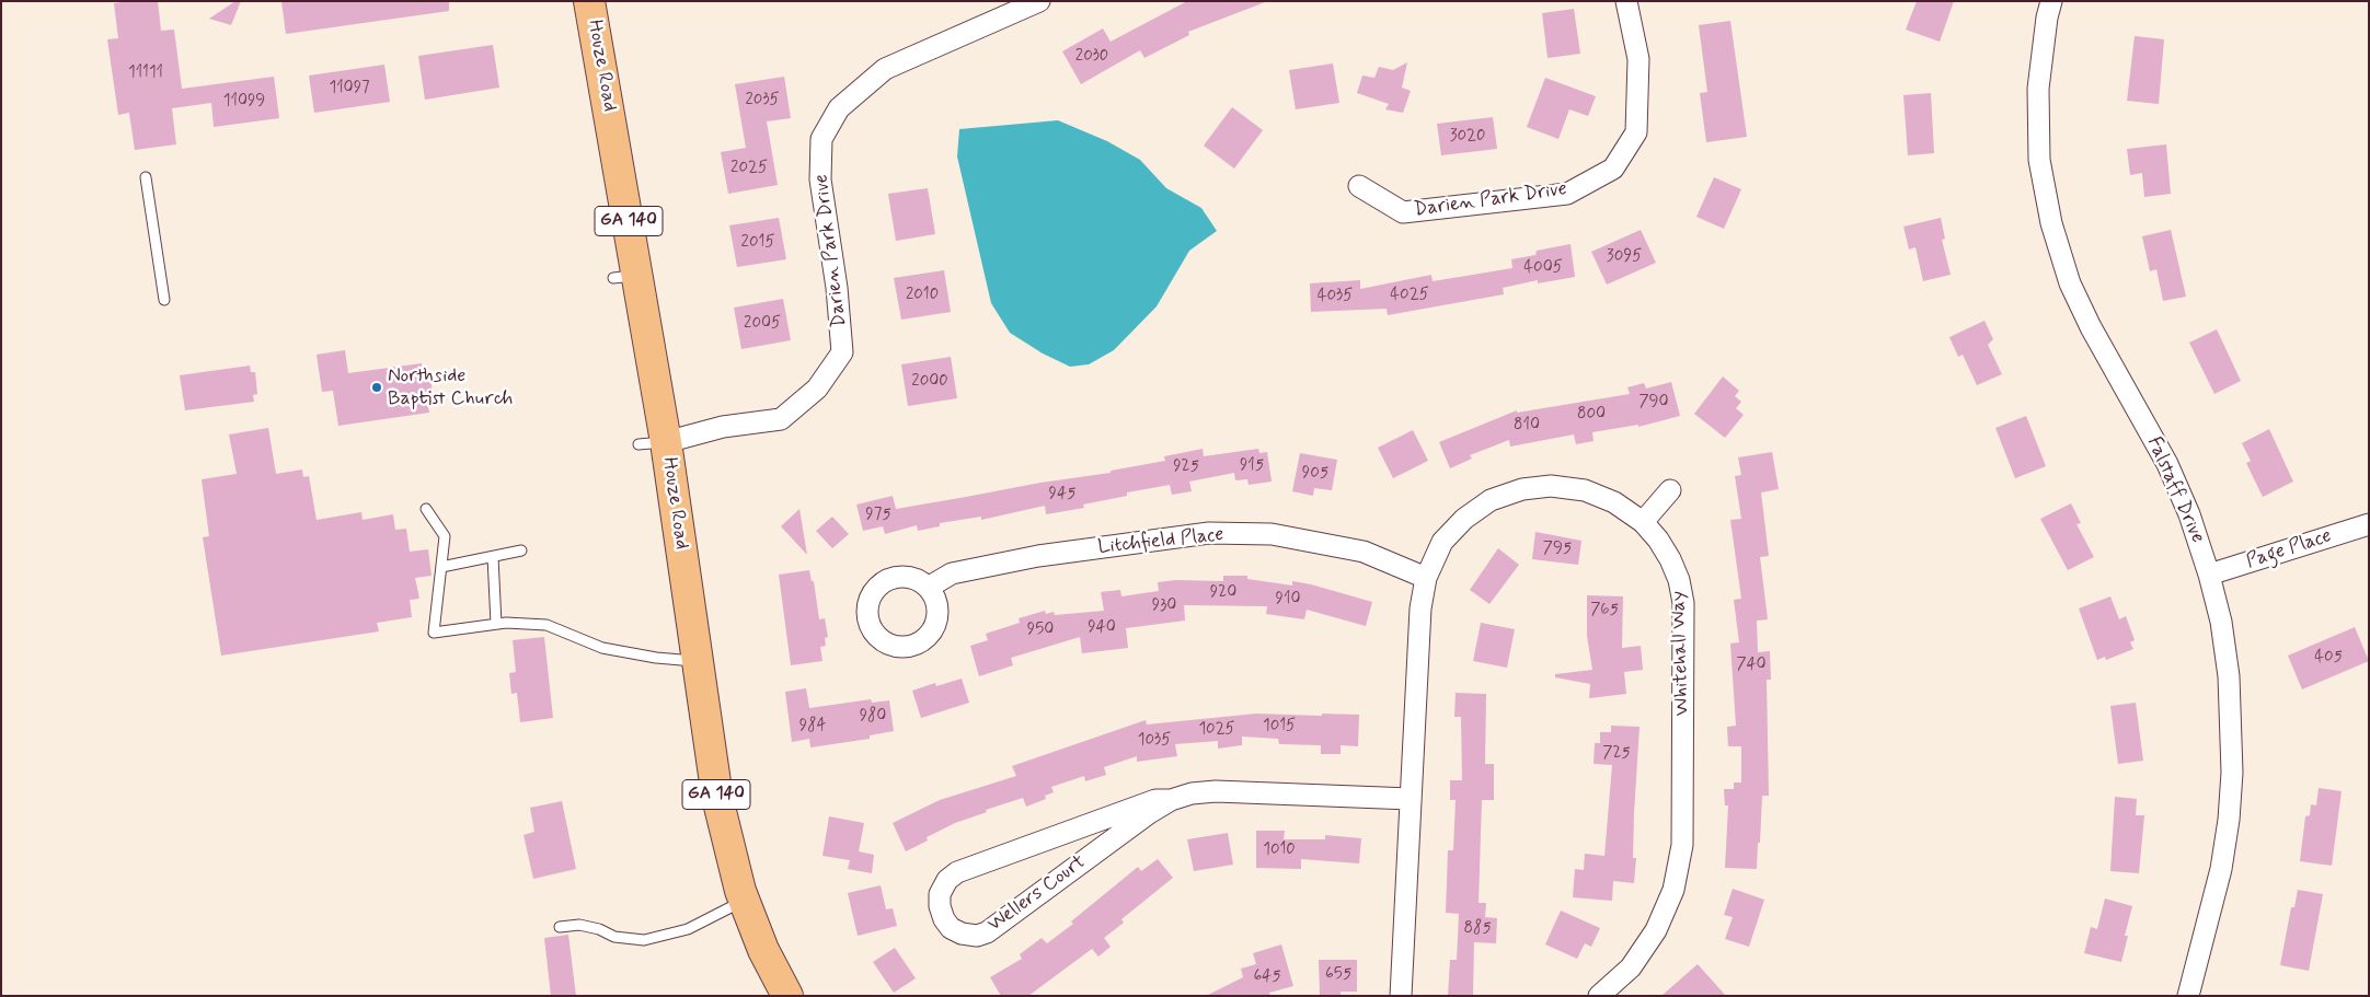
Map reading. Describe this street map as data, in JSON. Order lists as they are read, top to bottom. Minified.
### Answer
{"streets":{"main road":["Houze Road","GA 140"],"street":["Darien Park Drive","Falstaff Drive","Litchfield Place","Page Place","Whitehall Way","Wellers Court"]},"crossings":[["Houze Road","Darien Park Drive"],["Falstaff Drive","Page Place"],["Litchfield Place","Whitehall Way"],["Whitehall Way","Wellers Court"]],"places":["Northside Baptist Church"],"house_numbers":["2030","11111","11097","2035","11099","3020","2025","2015","3095","4005","2010","4025","4035","2005","2000","790","800","810","915","925","905","945","975","795","920","910","930","765","940","950","405","740","980","984","1015","1025","1035","725","1010","885","655","645"]}
